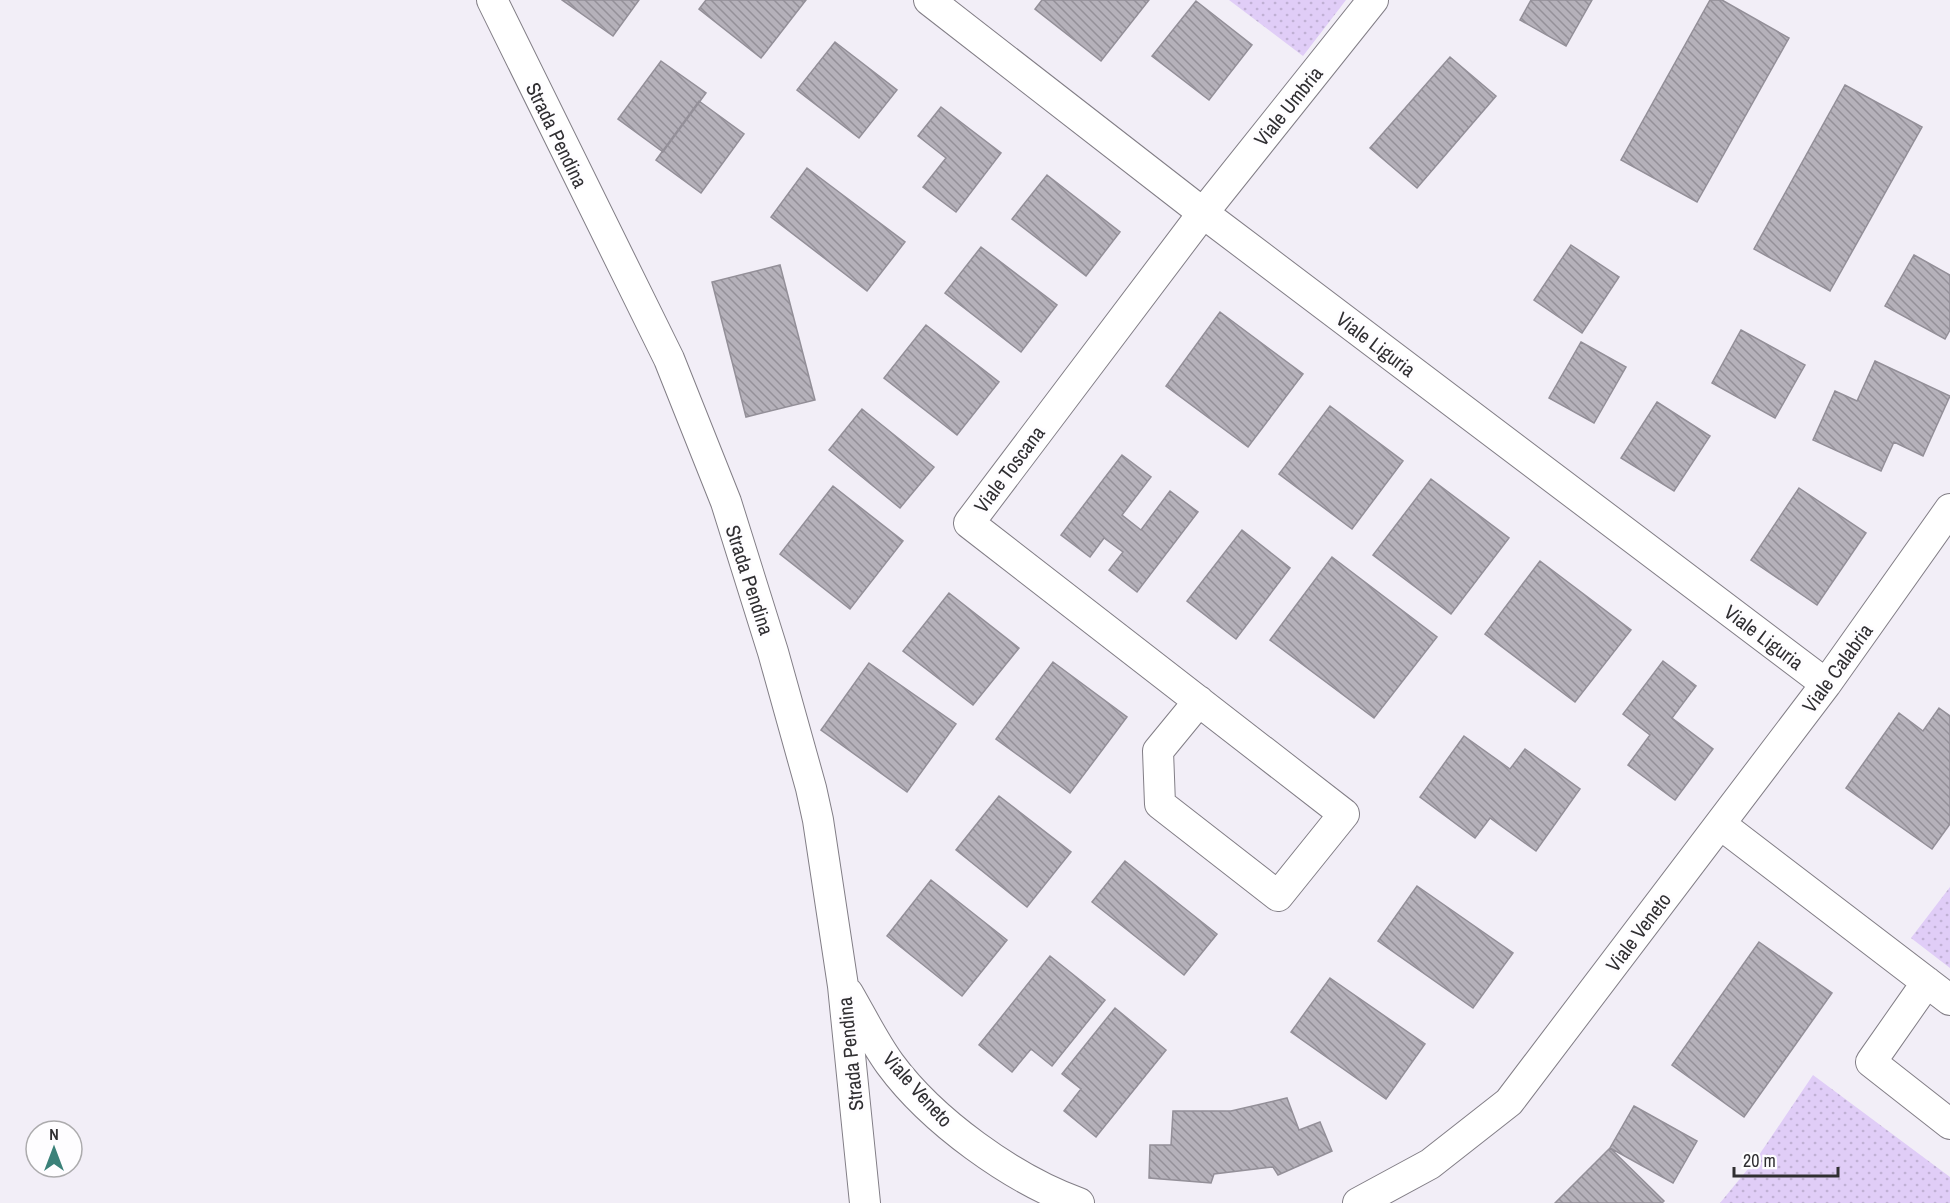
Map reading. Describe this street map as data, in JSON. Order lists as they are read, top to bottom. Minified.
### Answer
{"streets":{"street":["Viale Umbria","Strada Pendina","Viale Liguria","Viale Toscana","Viale Calabria","Viale Veneto"]},"crossings":[["Viale Umbria","Viale Liguria"],["Viale Umbria","Viale Toscana"],["Strada Pendina","Viale Veneto"],["Viale Liguria","Viale Toscana"],["Viale Liguria","Viale Calabria"],["Viale Calabria","Viale Veneto"]],"scale_bar":"20 m","north":"top"}
